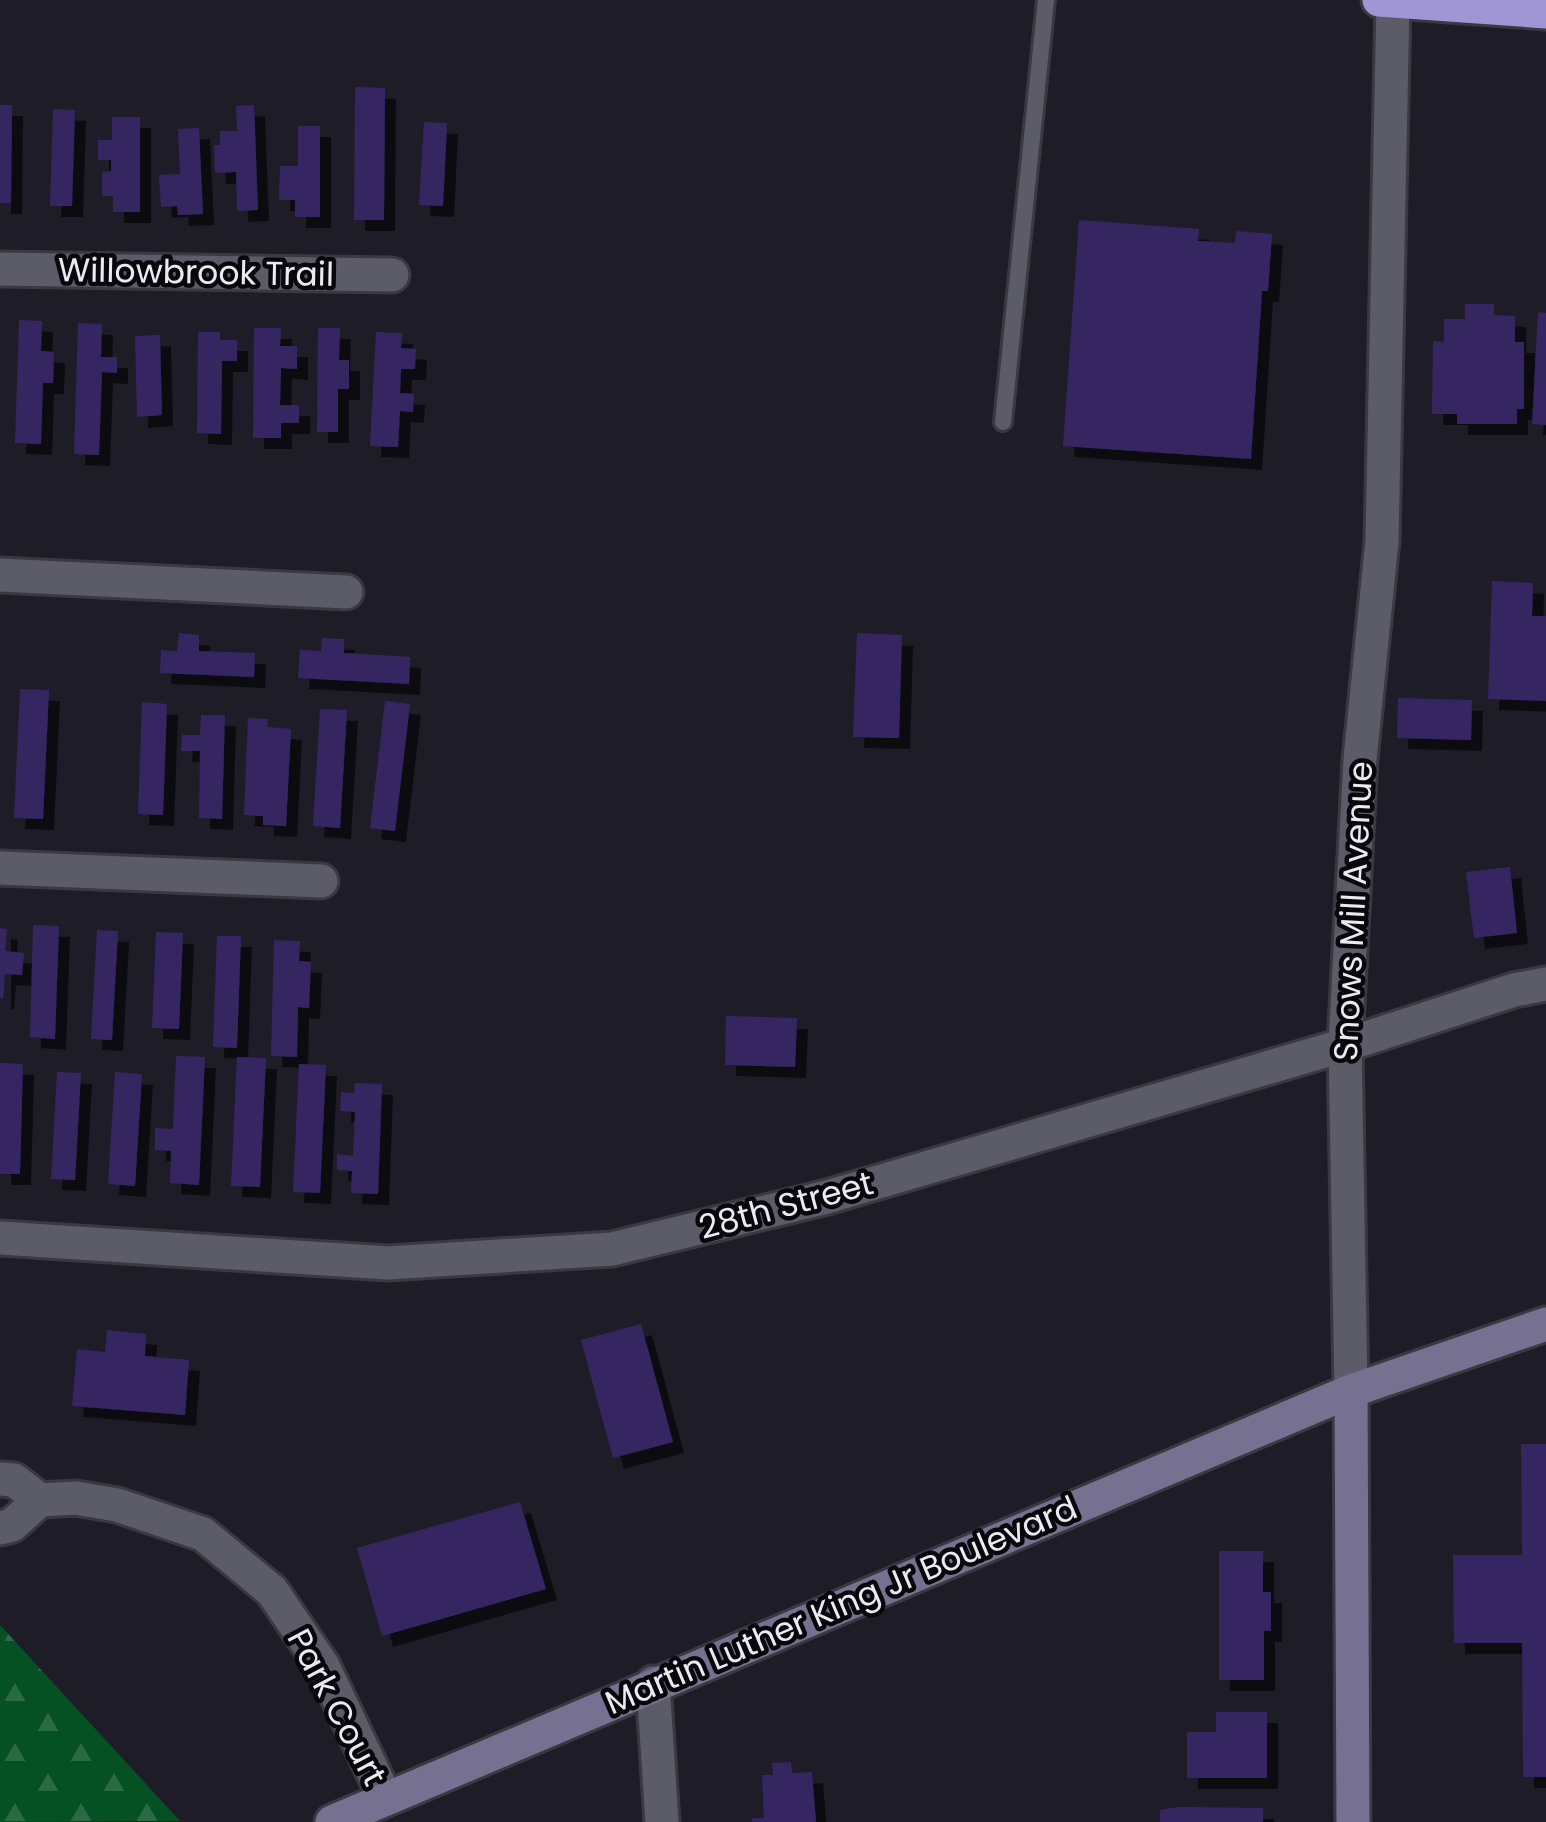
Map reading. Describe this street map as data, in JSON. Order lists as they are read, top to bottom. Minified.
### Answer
{"streets":{"main road":["Snows Mill Avenue","Martin Luther King Jr Boulevard"],"street":["Willowbrook Trail","28th Street","Park Court"]},"crossings":[["Snows Mill Avenue","28th Street"],["Snows Mill Avenue","Martin Luther King Jr Boulevard"],["Martin Luther King Jr Boulevard","Park Court"]]}
